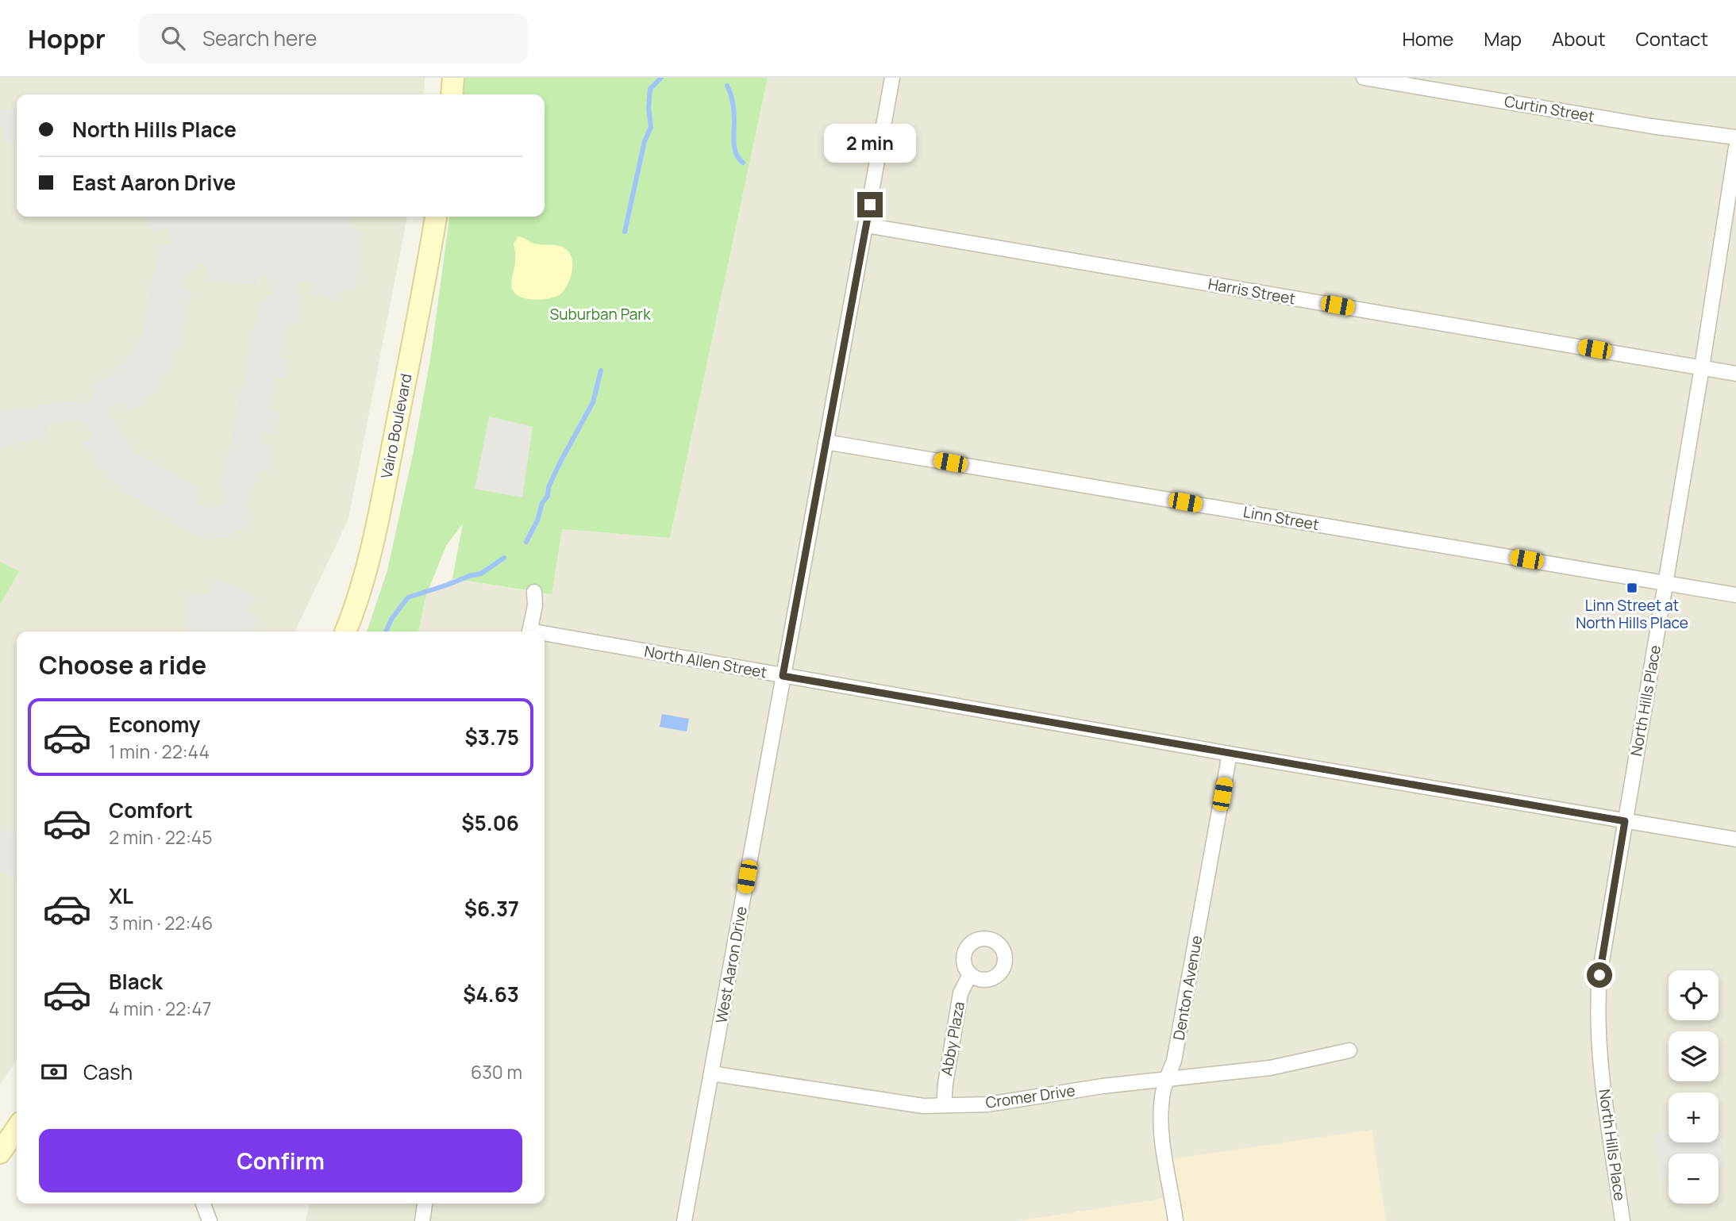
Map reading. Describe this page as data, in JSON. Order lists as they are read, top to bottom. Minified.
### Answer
{"streets":{"street":["Curtin Street","Harris Street","Vairo Boulevard","Linn Street","North Allen Street","North Hills Place","West Aaron Drive","Denton Avenue","Abby Plaza","Cromer Drive"]},"crossings":[["Harris Street","North Hills Place"],["Harris Street","West Aaron Drive"],["Linn Street","North Hills Place"],["Linn Street","West Aaron Drive"],["North Allen Street","North Hills Place"],["North Allen Street","West Aaron Drive"],["North Allen Street","Denton Avenue"],["West Aaron Drive","Cromer Drive"],["Denton Avenue","Cromer Drive"],["Abby Plaza","Cromer Drive"]],"parks":["Suburban Park"],"places":{"transit":["Linn Street at North Hills Place"]},"page":{"header":"Hoppr","search":"Search here","nav":["Home","Map","About","Contact"],"banner":["North Hills Place","East Aaron Drive"],"bubble":"2 min","heading":"Choose a ride","list":[{"name":"Economy","note":"1 min · 22:44","value":"$3.75"},{"name":"Comfort","note":"2 min · 22:45","value":"$5.06"},{"name":"XL","note":"3 min · 22:46","value":"$6.37"},{"name":"Black","note":"4 min · 22:47","value":"$4.63"}],"map_buttons":["+","−"],"pay":["Cash","630 m"],"buttons":"Confirm"}}
